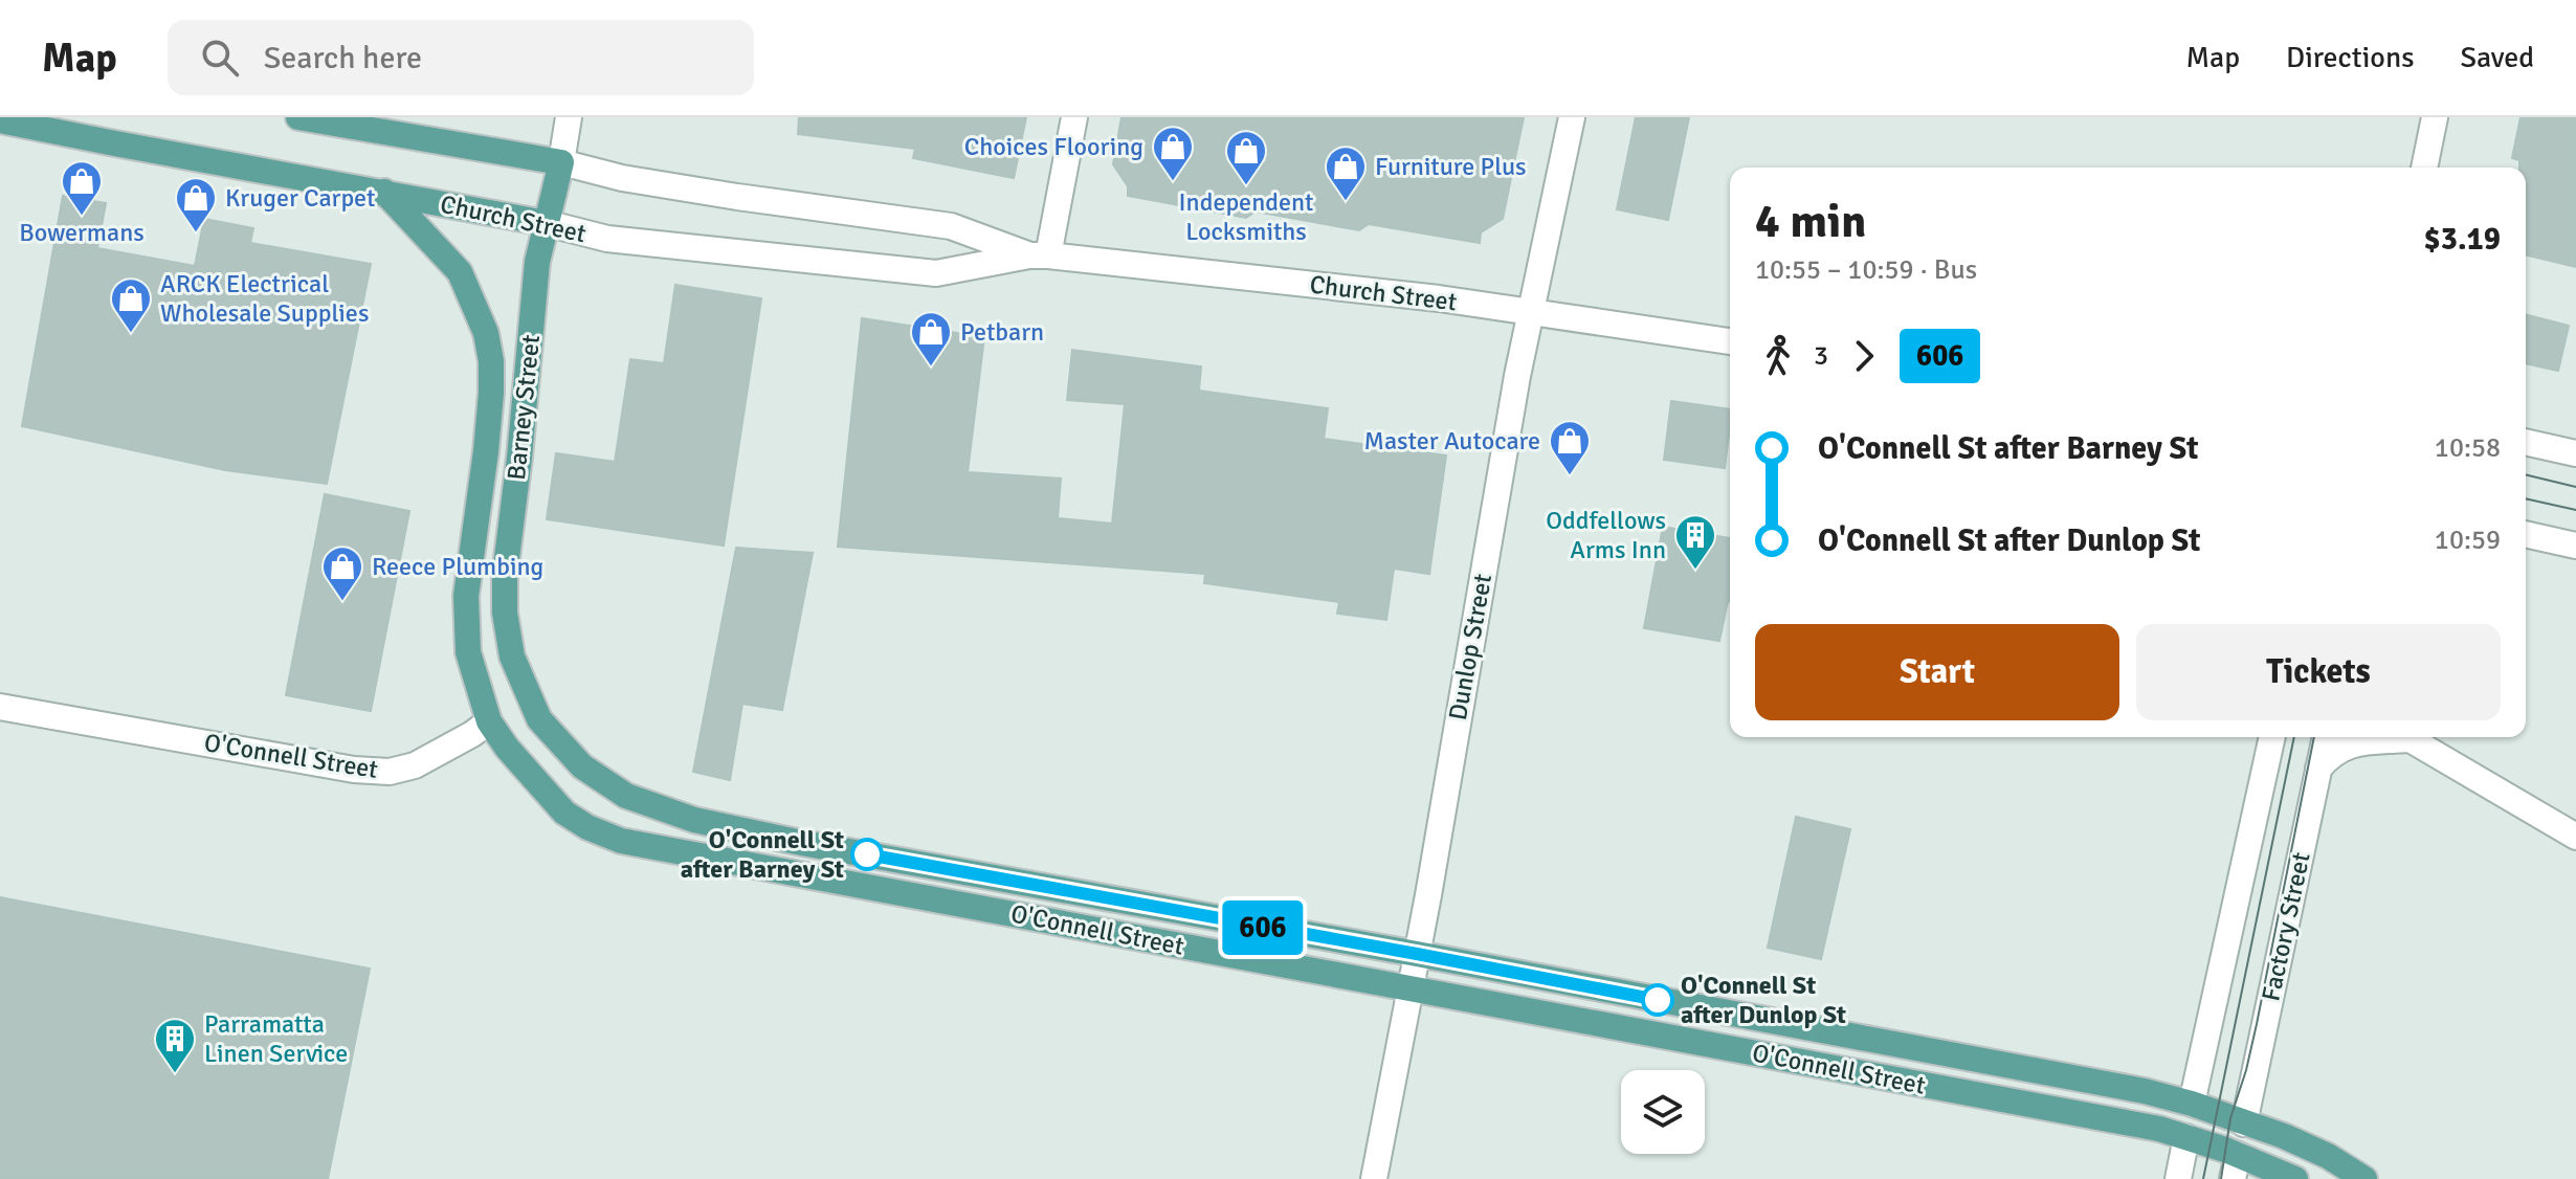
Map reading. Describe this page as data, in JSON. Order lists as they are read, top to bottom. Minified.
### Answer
{"streets":{"main road":["Church Street","Barney Street","O'Connell Street"],"street":["Dunlop Street","Factory Street"]},"crossings":[["Church Street","Barney Street"],["Church Street","Dunlop Street"],["Barney Street","O'Connell Street"],["Dunlop Street","O'Connell Street"],["O'Connell Street","Factory Street"]],"places":{"shop":["Choices Flooring","Independent Locksmiths","Furniture Plus","Bowermans","Kruger Carpet","ARCK Electrical Wholesale Supplies","Petbarn","Master Autocare","Reece Plumbing"],"building":["Oddfellows Arms Inn","Parramatta Linen Service"],"other":["O'Connell St after Barney St","O'Connell St after Dunlop St"]},"lines":["bus line 606"],"page":{"header":"Map","search":"Search here","nav":["Map","Directions","Saved"],"on_map":"606","heading":["4 min","10:55 – 10:59 · Bus","$3.19"],"legs":["3","606"],"list":[{"name":"O'Connell St after Barney St","value":"10:58"},{"name":"O'Connell St after Dunlop St","value":"10:59"}],"buttons":["Start","Tickets"]}}
